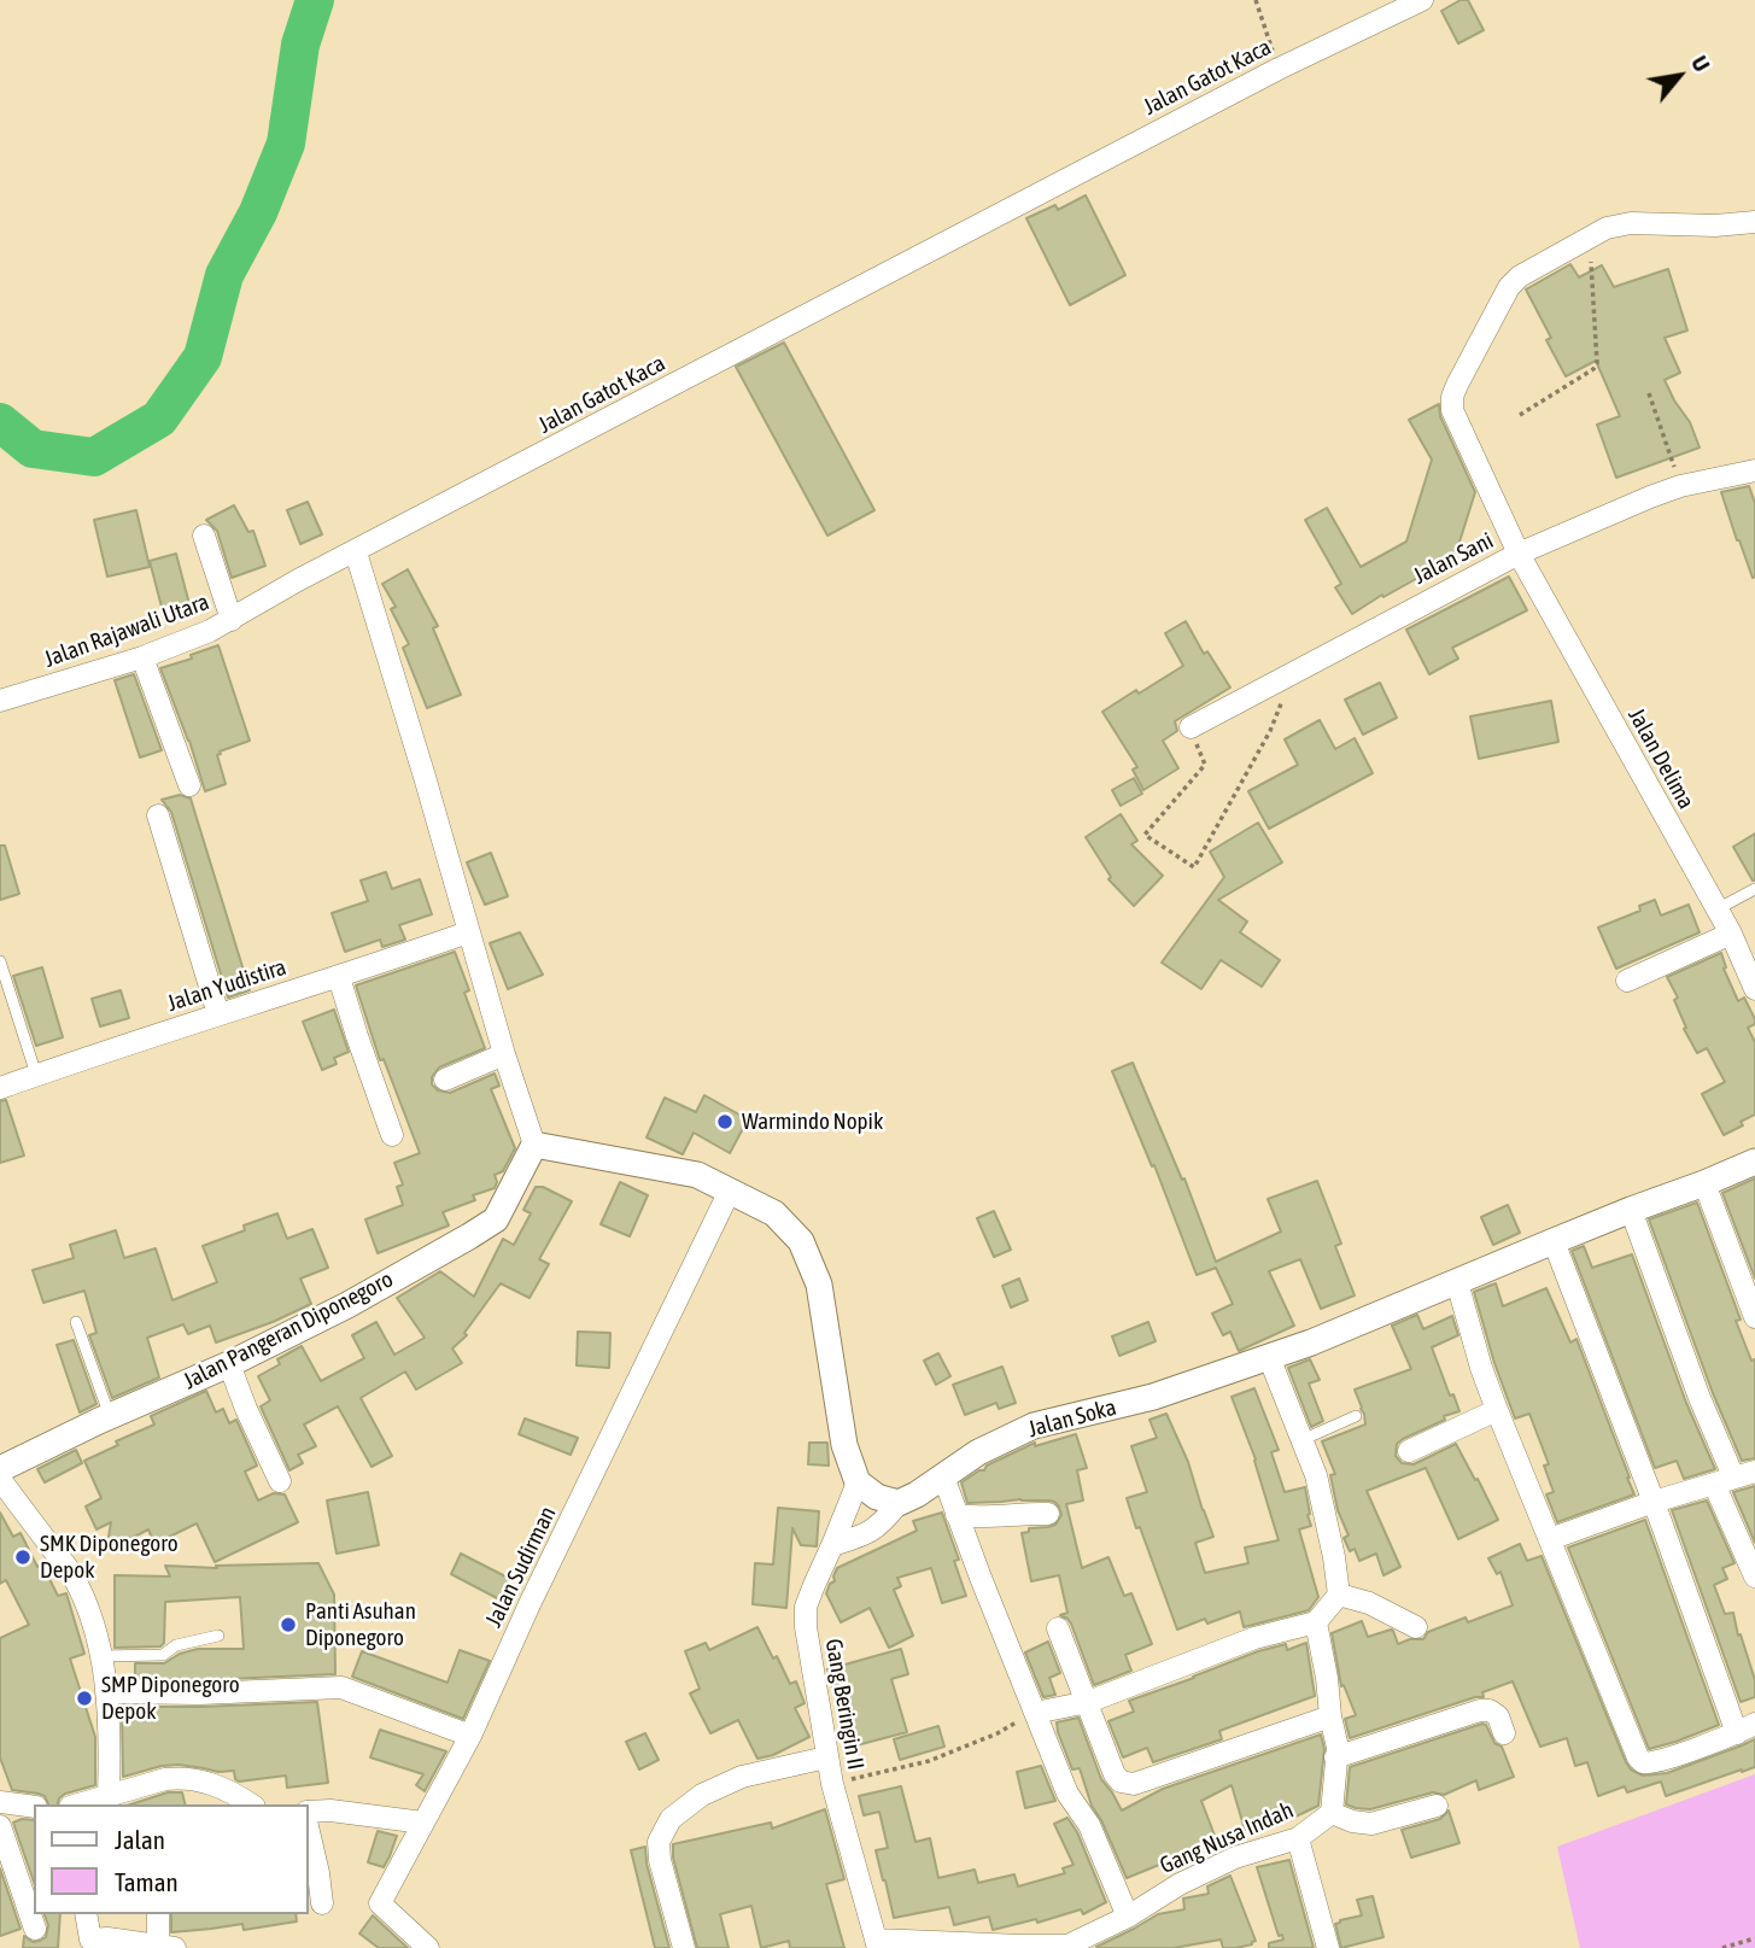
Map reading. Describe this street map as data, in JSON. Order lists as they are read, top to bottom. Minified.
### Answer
{"streets":{"street":["Jalan Gatot Kaca","Jalan Sani","Jalan Rajawali Utara","Jalan Delima","Jalan Yudistira","Jalan Pangeran Diponegoro","Jalan Soka","Jalan Sudirman","Gang Beringin II","Gang Nusa Indah"]},"crossings":[["Jalan Gatot Kaca","Jalan Rajawali Utara"],["Jalan Sani","Jalan Delima"],["Gang Beringin II","Gang Nusa Indah"]],"places":["Warmindo Nopik","SMK Diponegoro Depok","Panti Asuhan Diponegoro","SMP Diponegoro Depok"],"legend":["Jalan","Taman"],"north":"top right"}
